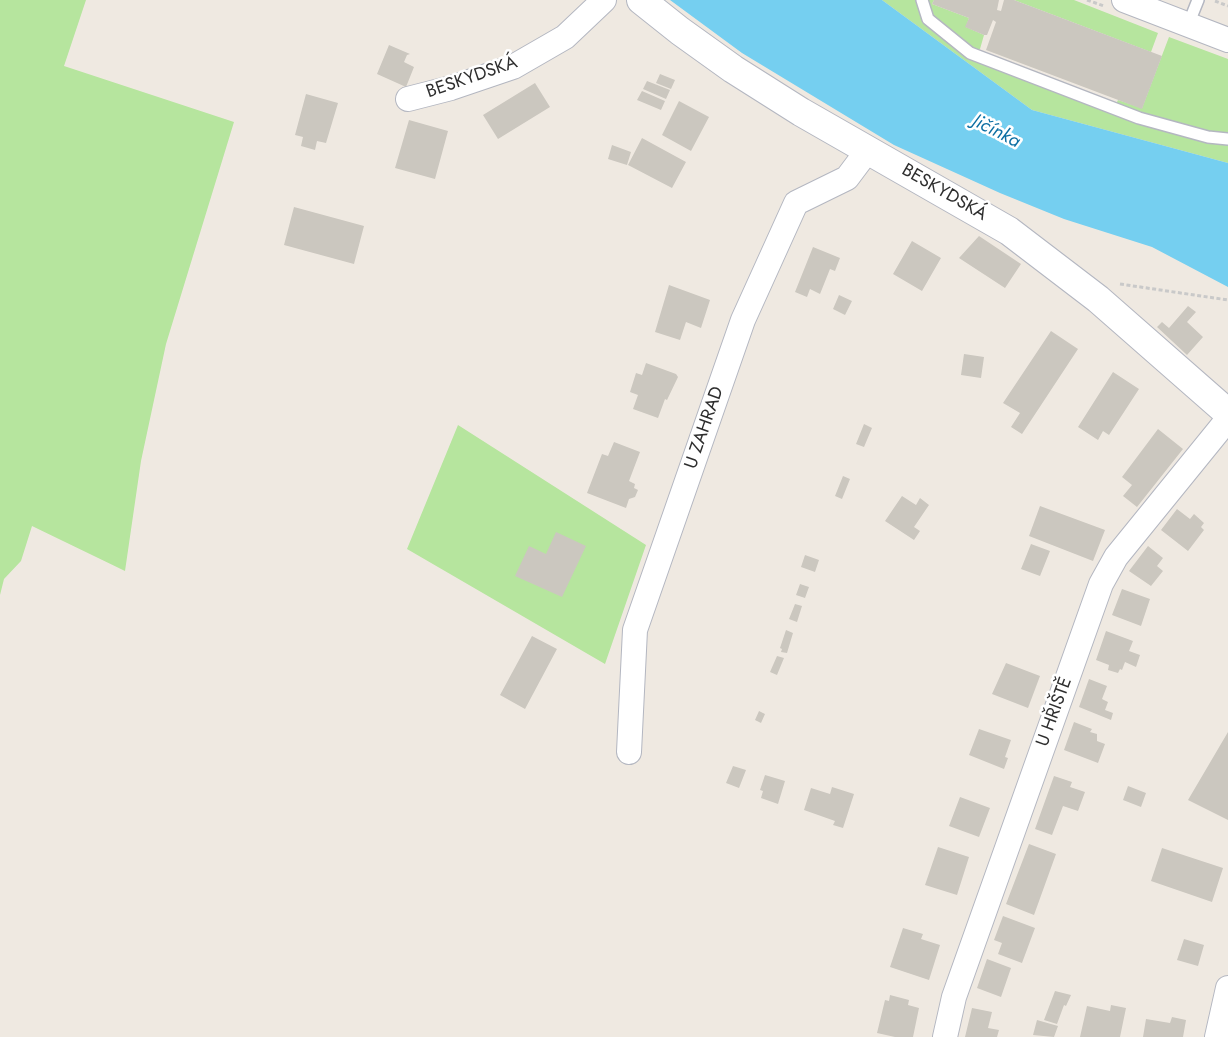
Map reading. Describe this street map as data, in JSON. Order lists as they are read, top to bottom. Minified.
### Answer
{"streets":{"street":["BESKYDSKÁ","U ZAHRAD","U HŘIŠTĚ"]},"crossings":[["BESKYDSKÁ","U ZAHRAD"]],"water":["Jičínka"]}
